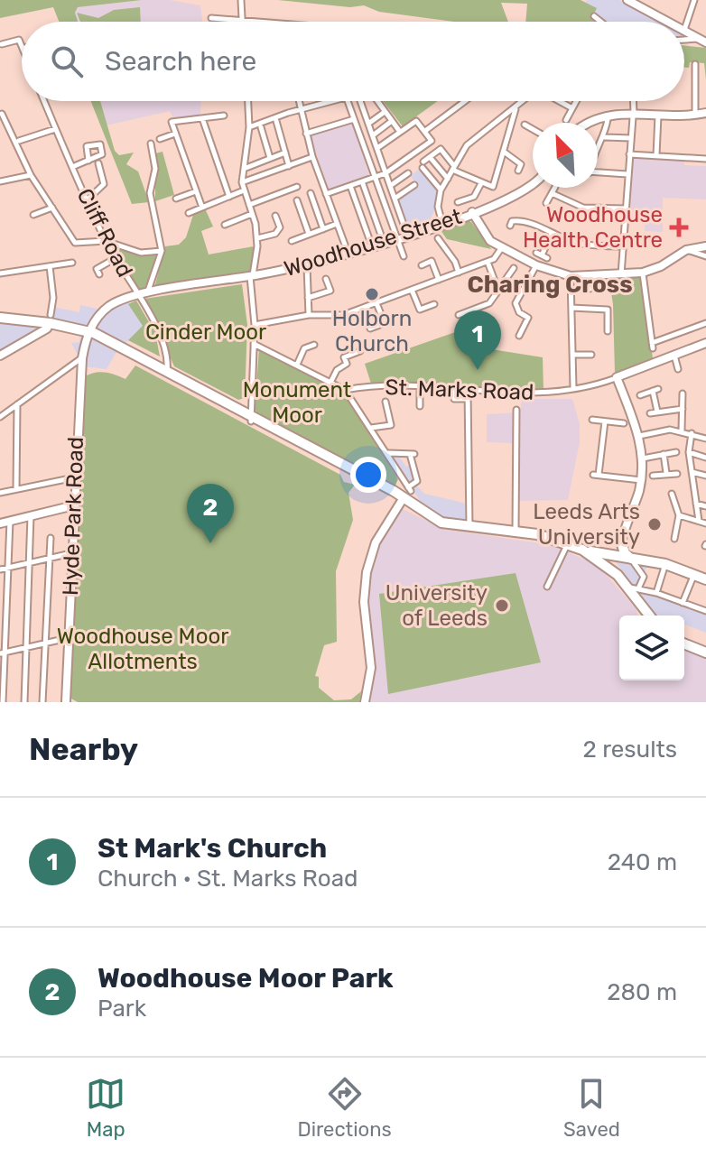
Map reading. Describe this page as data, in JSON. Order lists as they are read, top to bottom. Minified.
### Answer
{"streets":{"street":["Cliff Road","Woodhouse Street","St. Marks Road","Hyde Park Road"]},"crossings":[["Cliff Road","Woodhouse Street"],["Woodhouse Street","Hyde Park Road"]],"districts":["Charing Cross"],"parks":["Cinder Moor","Monument Moor","Woodhouse Moor Allotments"],"places":{"health":["Woodhouse Health Centre"],"other":["Holborn Church","Leeds Arts University","University of Leeds"]},"north":"top left","page":{"search":"Search here","pins":["1","2"],"heading":["Nearby","2 results"],"list":[{"mark":"1","name":"St Mark's Church","note":"Church · St. Marks Road","value":"240 m"},{"mark":"2","name":"Woodhouse Moor Park","note":"Park","value":"280 m"}],"nav":["Map","Directions","Saved"]}}
